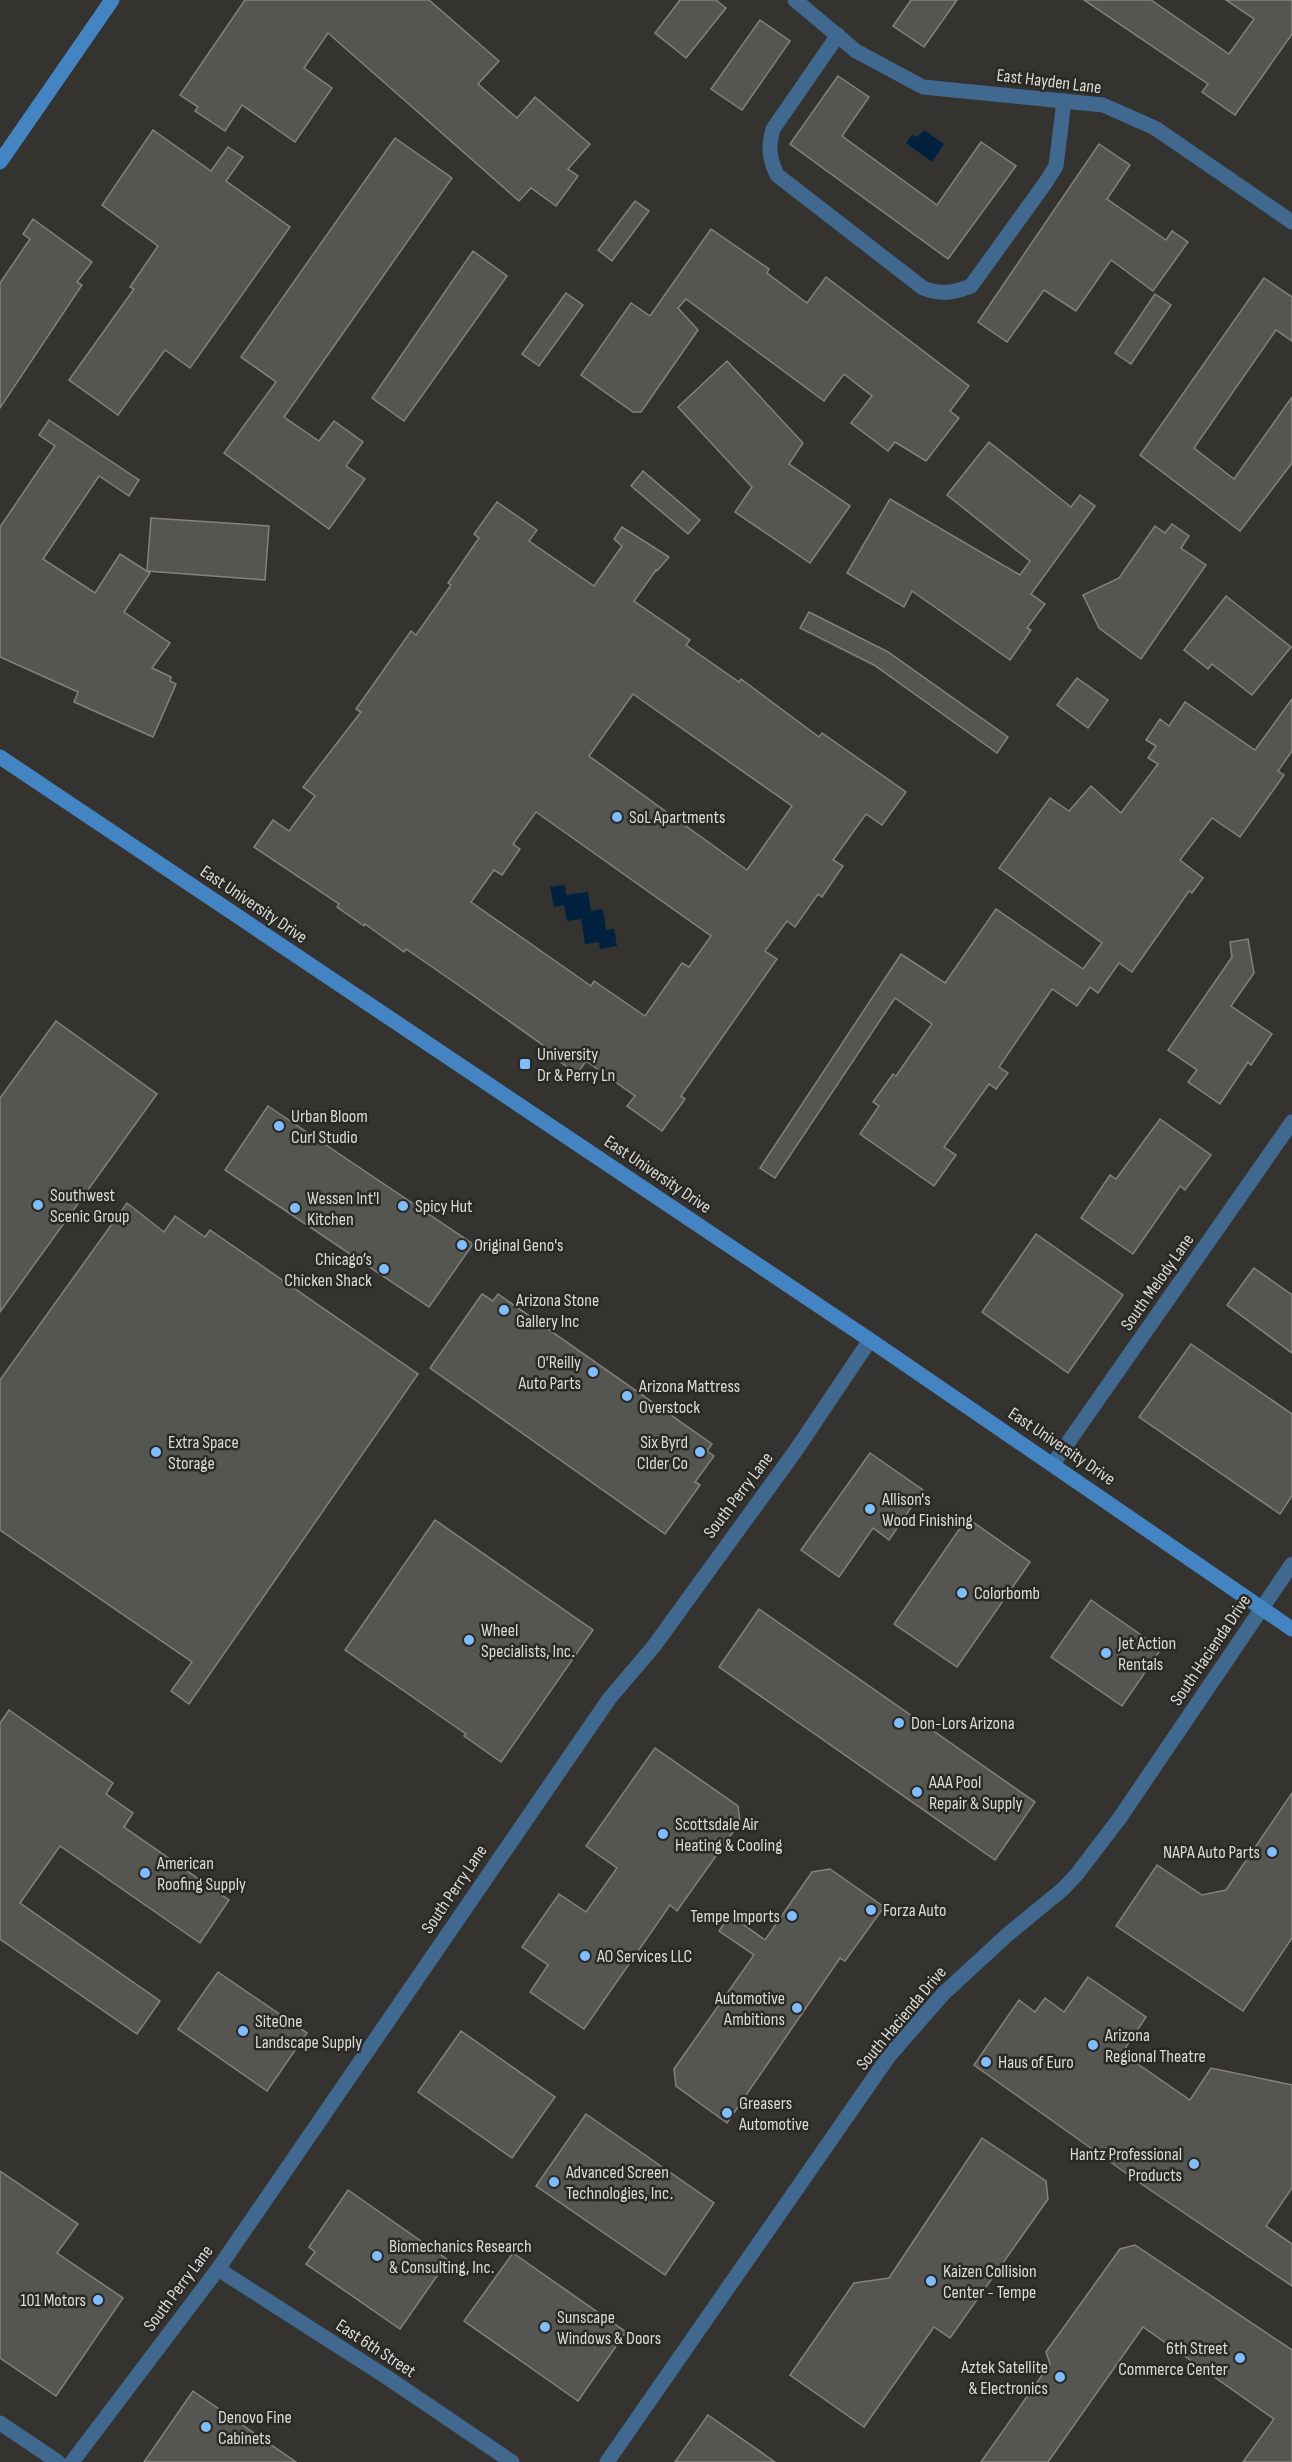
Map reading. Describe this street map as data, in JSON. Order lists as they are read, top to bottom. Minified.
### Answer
{"streets":{"main road":["East University Drive"],"street":["East Hayden Lane","South Melody Lane","South Perry Lane","South Hacienda Drive","East 6th Street"]},"crossings":[["East University Drive","South Melody Lane"],["East University Drive","South Perry Lane"],["East University Drive","South Hacienda Drive"],["South Perry Lane","East 6th Street"]],"places":{"other":["SoL Apartments","Urban Bloom Curl Studio","Southwest Scenic Group","Spicy Hut","Wessen Int'l Kitchen","Original Geno's","Chicago’s Chicken Shack","Arizona Stone Gallery Inc","O'Reilly Auto Parts","Arizona Mattress Overstock","Extra Space Storage","Six Byrd CIder Co","Allison's Wood Finishing","Colorbomb","Wheel Specialists, Inc.","Jet Action Rentals","Don-Lors Arizona","AAA Pool Repair & Supply","Scottsdale Air Heating & Cooling","NAPA Auto Parts","American Roofing Supply","Forza Auto","Tempe Imports","AO Services LLC","Automotive Ambitions","SiteOne Landscape Supply","Arizona Regional Theatre","Haus of Euro","Greasers Automotive","Hantz Professional Products","Advanced Screen Technologies, Inc.","Biomechanics Research & Consulting, Inc.","Kaizen Collision Center - Tempe","101 Motors","Sunscape Windows & Doors","6th Street Commerce Center","Aztek Satellite & Electronics","Denovo Fine Cabinets"],"transit":["University Dr & Perry Ln"]}}
